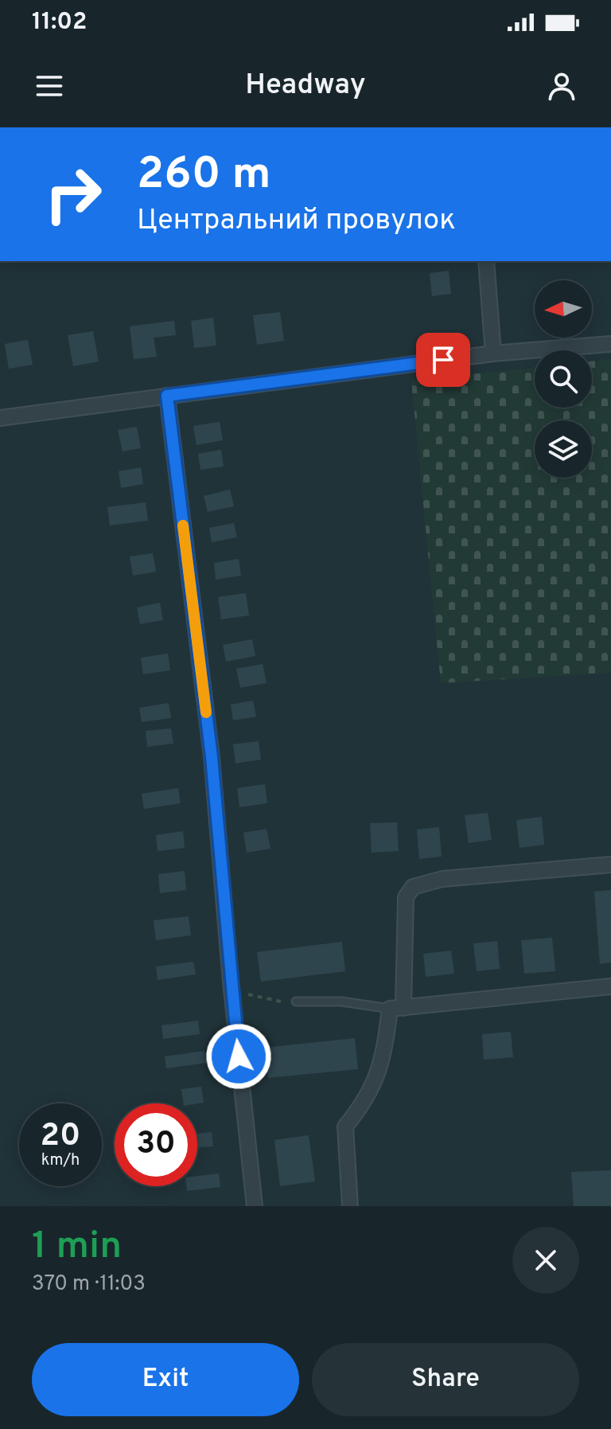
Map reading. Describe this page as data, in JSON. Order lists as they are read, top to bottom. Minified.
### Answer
{"north":"left","page":{"status":"11:02","header":"Headway","turn":["260 m","Центральний провулок"],"speed":"20 km/h","limit":"30","heading":["1 min","370 m · 11:03"],"buttons":["Exit","Share"]}}
